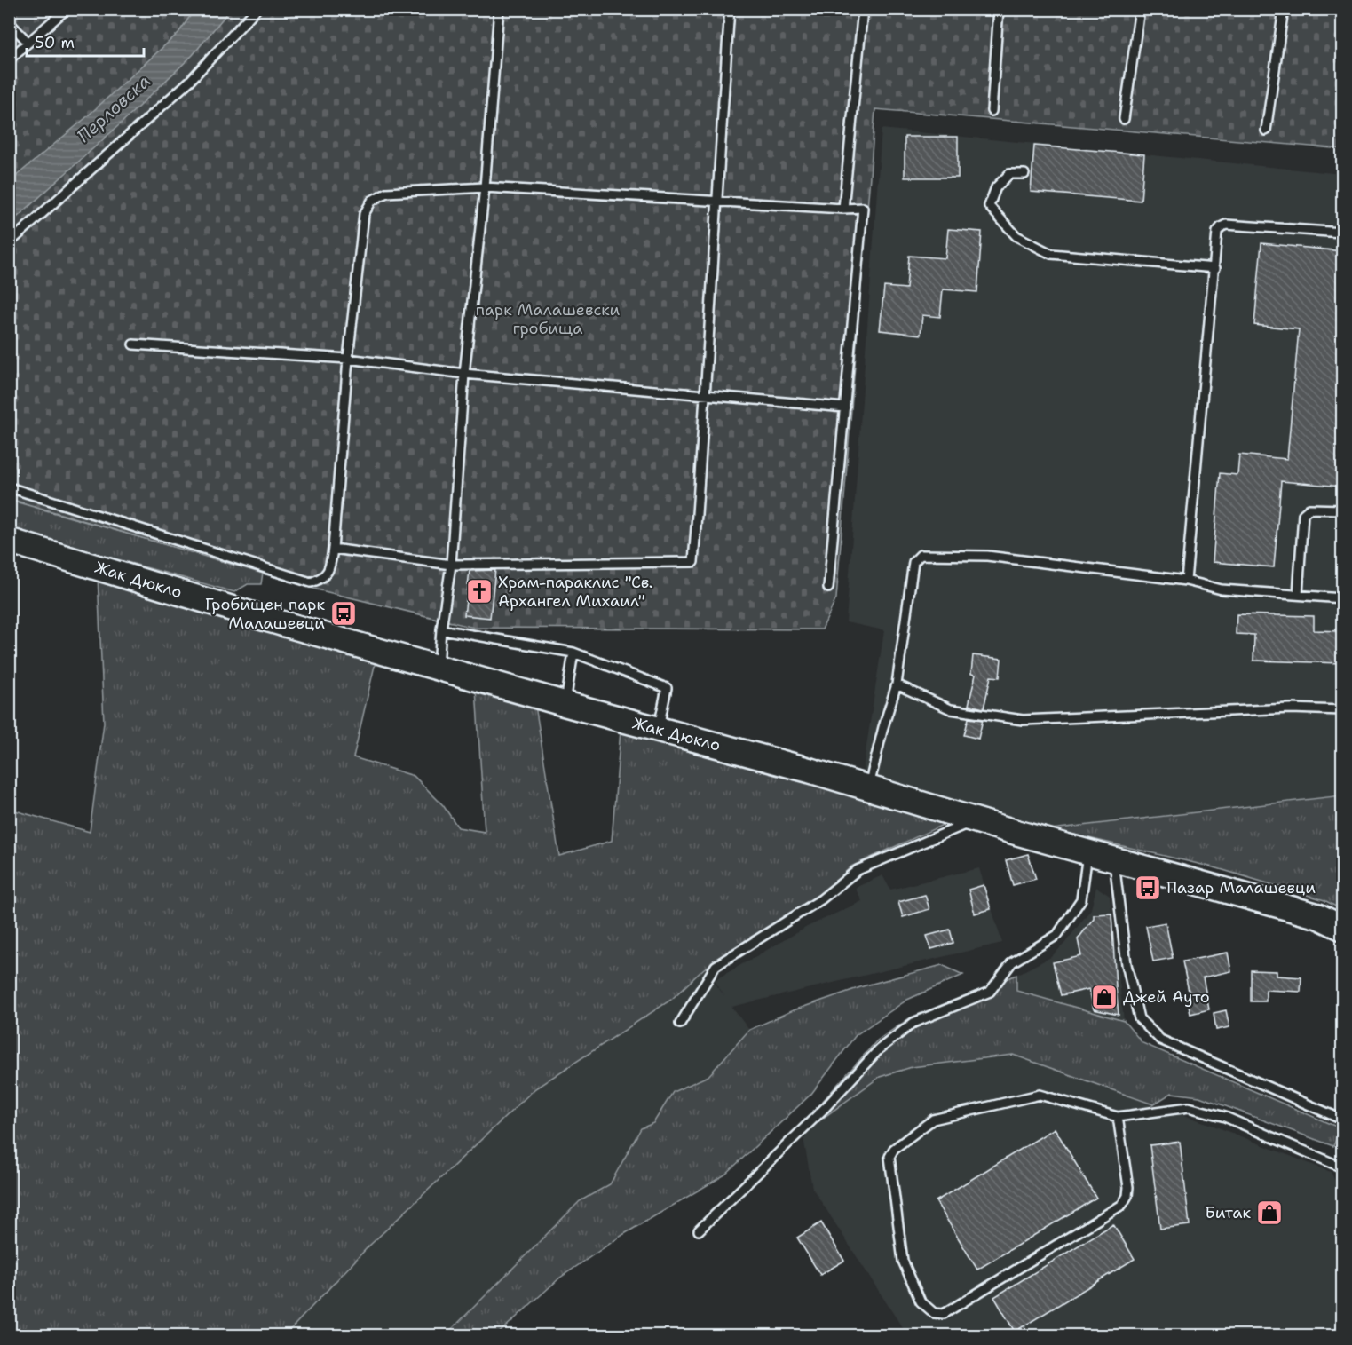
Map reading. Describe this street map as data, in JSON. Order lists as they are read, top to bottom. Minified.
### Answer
{"streets":{"street":["Жак Дюкло"]},"water":["Перловска"],"parks":["парк Малашевски гробища"],"places":{"church":["Храм-параклис \"Св. Архангел Михаил\""],"bus stop":["Гробищен парк Малашевци","Пазар Малашевци"],"shop":["Джей Ауто","Битак"]},"scale_bar":"50 m"}
